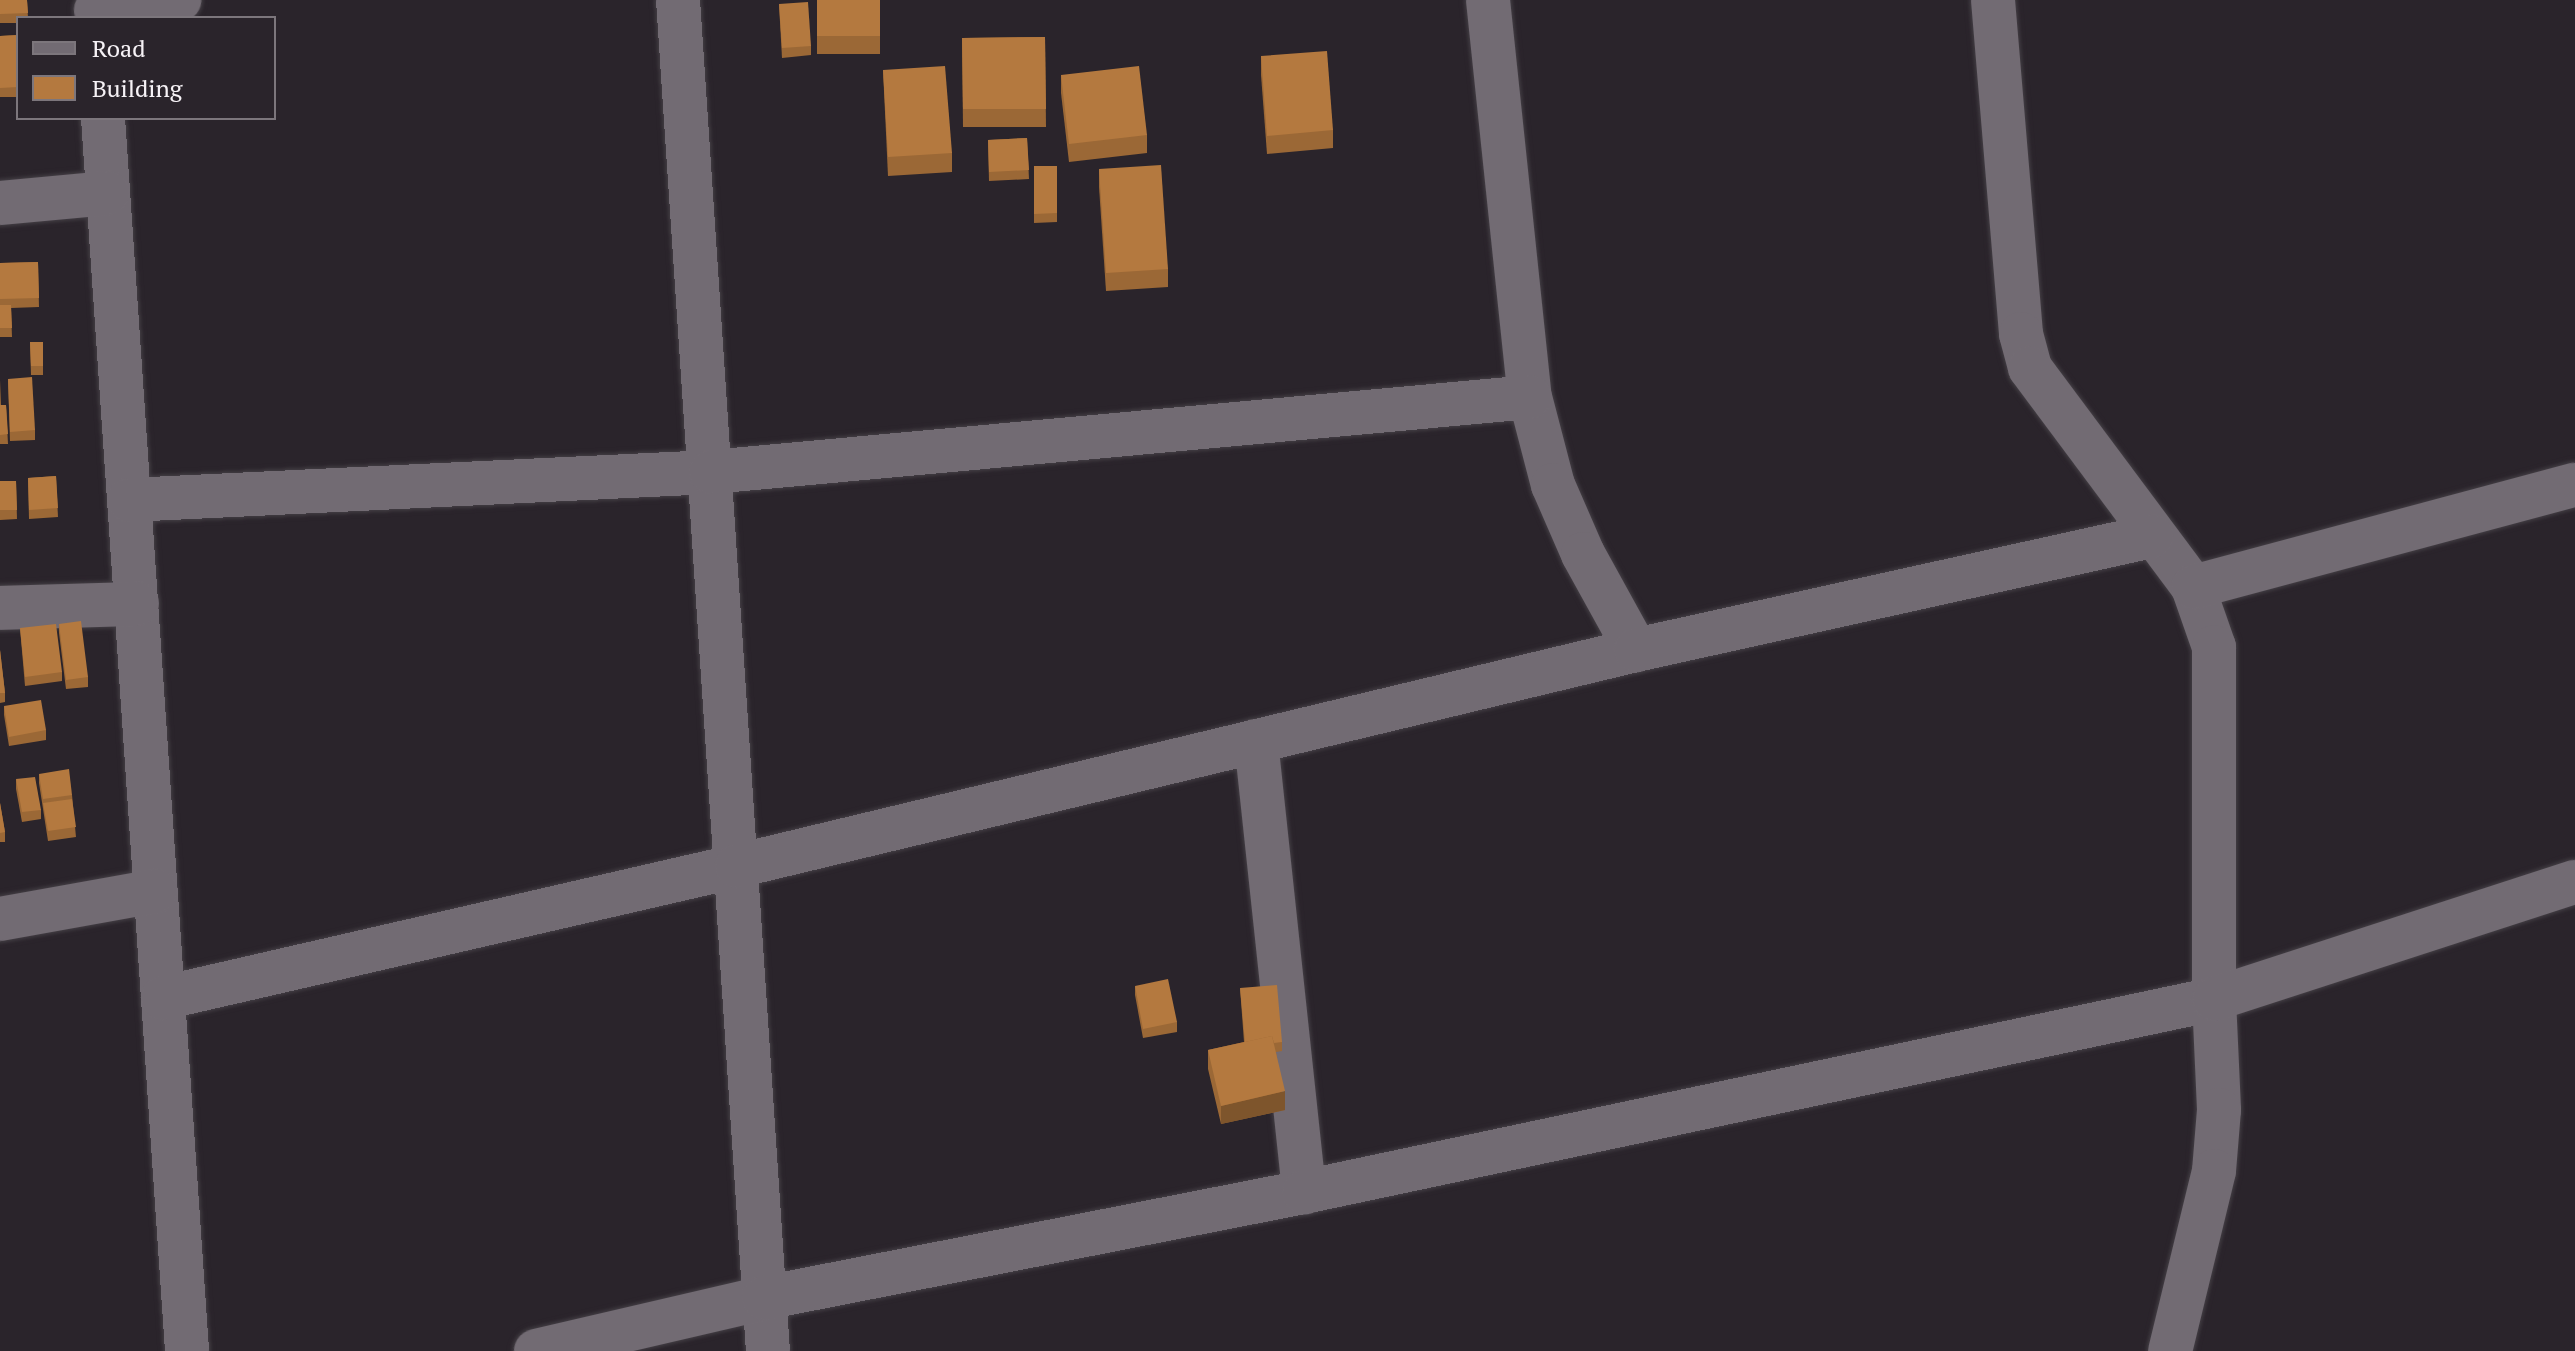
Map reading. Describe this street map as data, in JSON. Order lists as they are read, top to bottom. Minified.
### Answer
{"legend":["Road","Building"]}
